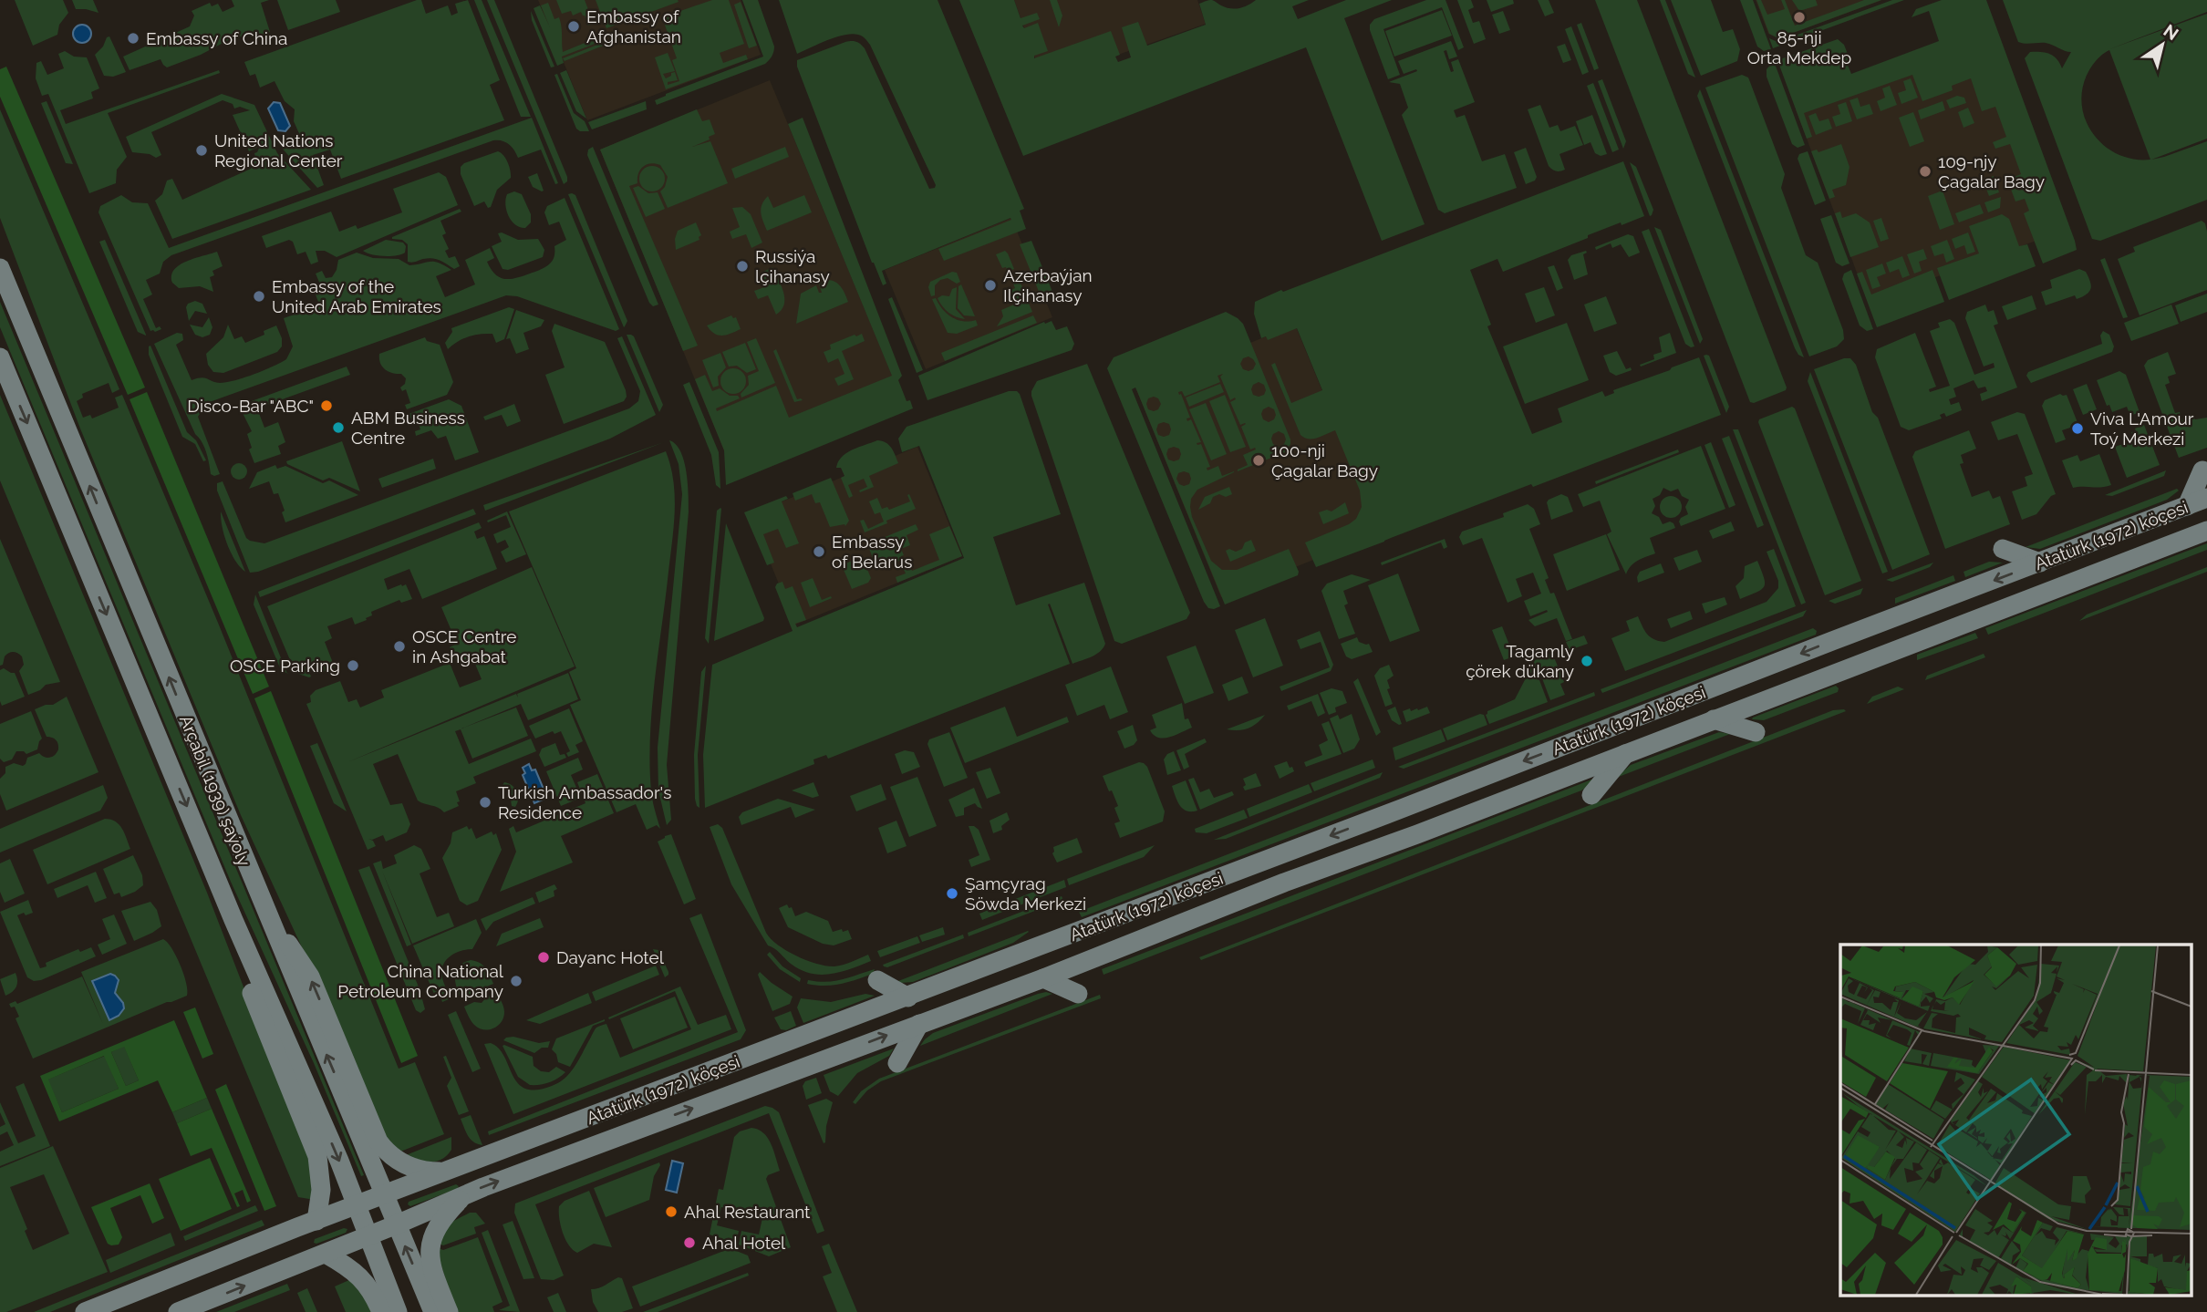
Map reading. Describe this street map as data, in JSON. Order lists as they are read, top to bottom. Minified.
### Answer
{"streets":{"main road":["Atatürk (1972) köçesi","Arçabil (1939) şaýoly"]},"crossings":[["Atatürk (1972) köçesi","Arçabil (1939) şaýoly"]],"places":["85-nji Orta Mekdep","Embassy of Afghanistan","Embassy of China","United Nations Regional Center","109-njy Çagalar Bagy","Russiýa lçihanasy","Azerbaýjan Ilçihanasy","Embassy of the United Arab Emirates","Disco-Bar \"ABC\"","ABM Business Centre","Viva L'Amour Toý Merkezi","100-nji Çagalar Bagy","Embassy of Belarus","OSCE Centre in Ashgabat","Tagamly çörek dükany","OSCE Parking","Turkish Ambassador's Residence","Şamçyrag Söwda Merkezi","Dayanc Hotel","China National Petroleum Company","Ahal Restaurant","Ahal Hotel"],"north":"top right"}
